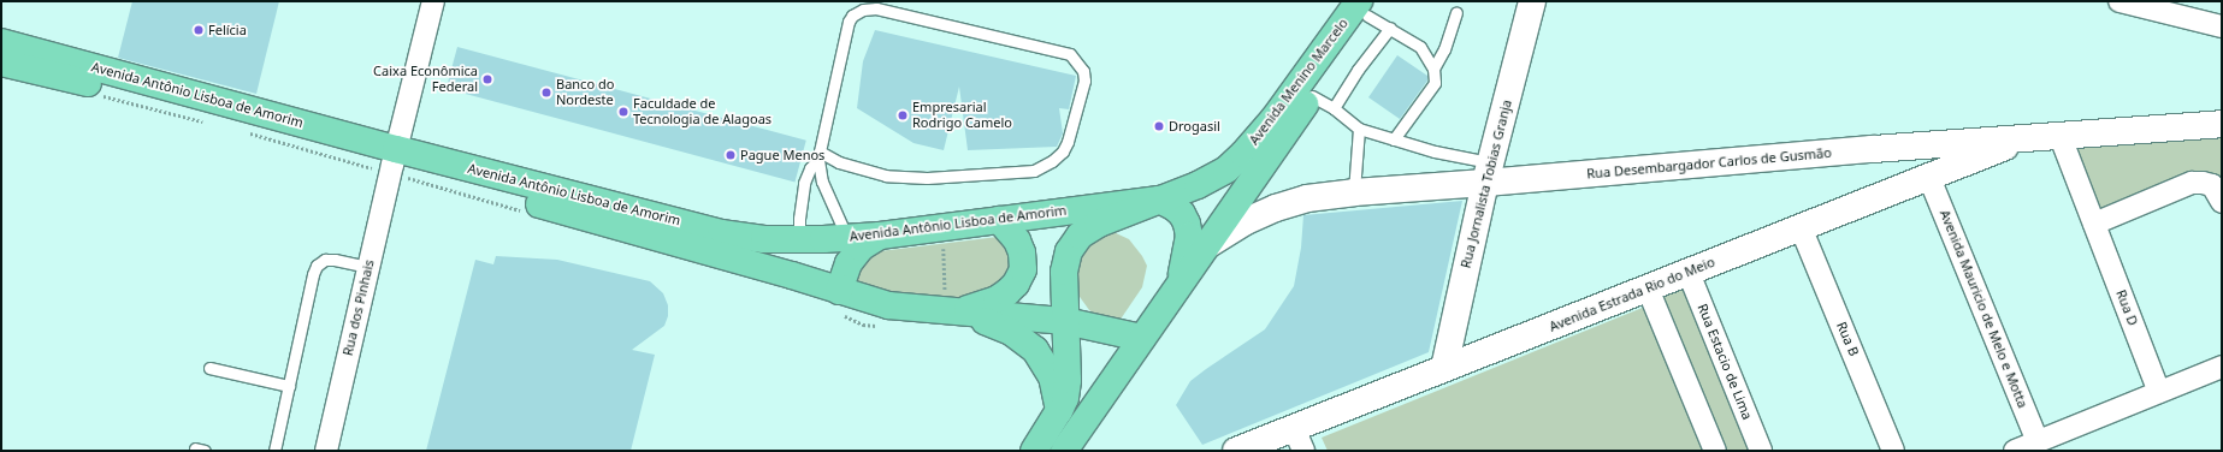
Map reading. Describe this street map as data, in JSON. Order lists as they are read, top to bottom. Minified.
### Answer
{"streets":{"main road":["Avenida Menino Marcelo","Avenida Antônio Lisboa de Amorim"],"street":["Rua Desembargador Carlos de Gusmão","Rua Jornalista Tobias Granja","Avenida Estrada Rio do Meio","Rua dos Pinhais","Rua D","Avenida Mauricio de Melo e Motta","Rua B","Rua Estacio de Lima"]},"crossings":[["Avenida Menino Marcelo","Avenida Antônio Lisboa de Amorim"],["Avenida Menino Marcelo","Rua Desembargador Carlos de Gusmão"],["Avenida Antônio Lisboa de Amorim","Rua dos Pinhais"],["Rua Desembargador Carlos de Gusmão","Rua Jornalista Tobias Granja"],["Rua Desembargador Carlos de Gusmão","Avenida Estrada Rio do Meio"],["Rua Desembargador Carlos de Gusmão","Rua D"],["Rua Jornalista Tobias Granja","Avenida Estrada Rio do Meio"],["Avenida Estrada Rio do Meio","Avenida Mauricio de Melo e Motta"],["Avenida Estrada Rio do Meio","Rua B"],["Avenida Estrada Rio do Meio","Rua Estacio de Lima"]],"places":["Felícia","Caixa Econômica Federal","Banco do Nordeste","Faculdade de Tecnologia de Alagoas","Empresarial Rodrigo Camelo","Drogasil","Pague Menos"]}
